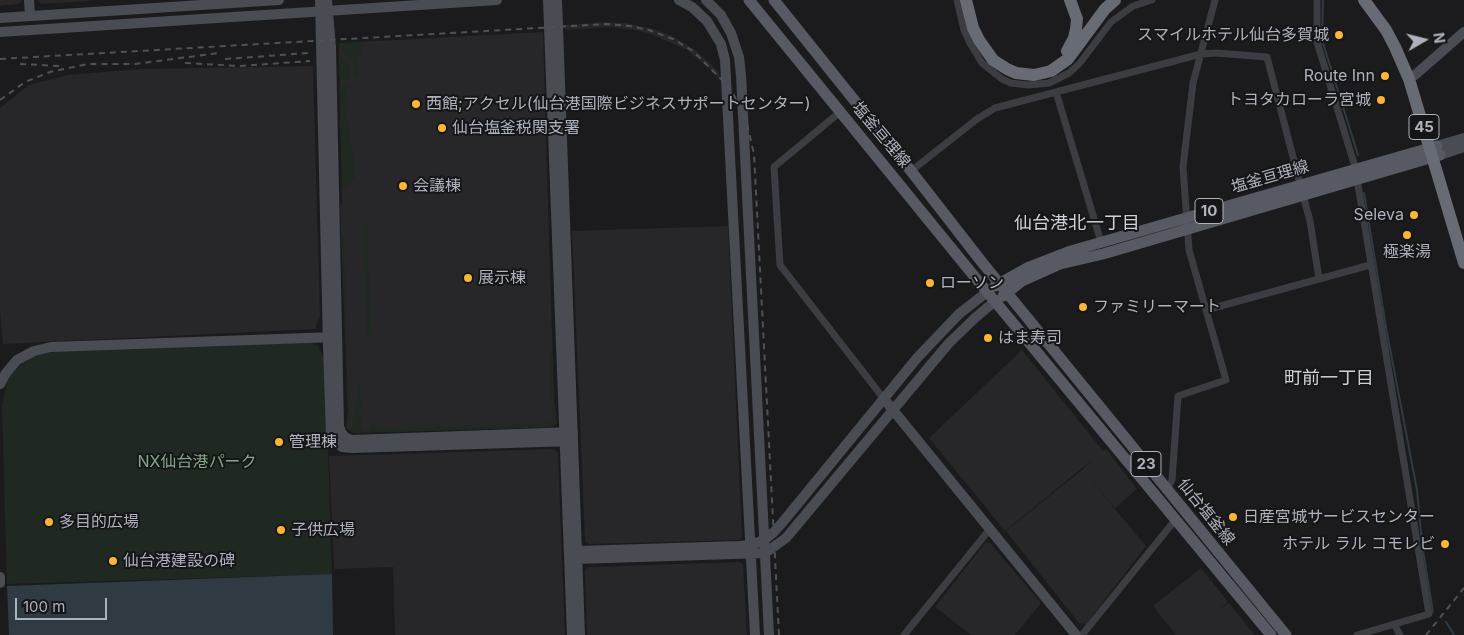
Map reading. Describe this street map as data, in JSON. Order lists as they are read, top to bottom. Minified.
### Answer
{"streets":{"highway":["45"],"main road":["塩釜亘理線","10","23","仙台塩釜線"]},"crossings":[["45","塩釜亘理線"],["塩釜亘理線","仙台塩釜線"]],"districts":["仙台港北一丁目","町前一丁目"],"parks":["NX仙台港パーク"],"places":["スマイルホテル仙台多賀城","Route Inn","トヨタカローラ宮城","西館;アクセル(仙台港国際ビジネスサポートセンター)","仙台塩釜税関支署","会議棟","Seleva","極楽湯","展示棟","ローソン","ファミリーマート","はま寿司","管理棟","日産宮城サービスセンター","多目的広場","子供広場","ホテル ラル コモレビ","仙台港建設の碑"],"scale_bar":"100 m","north":"right"}
